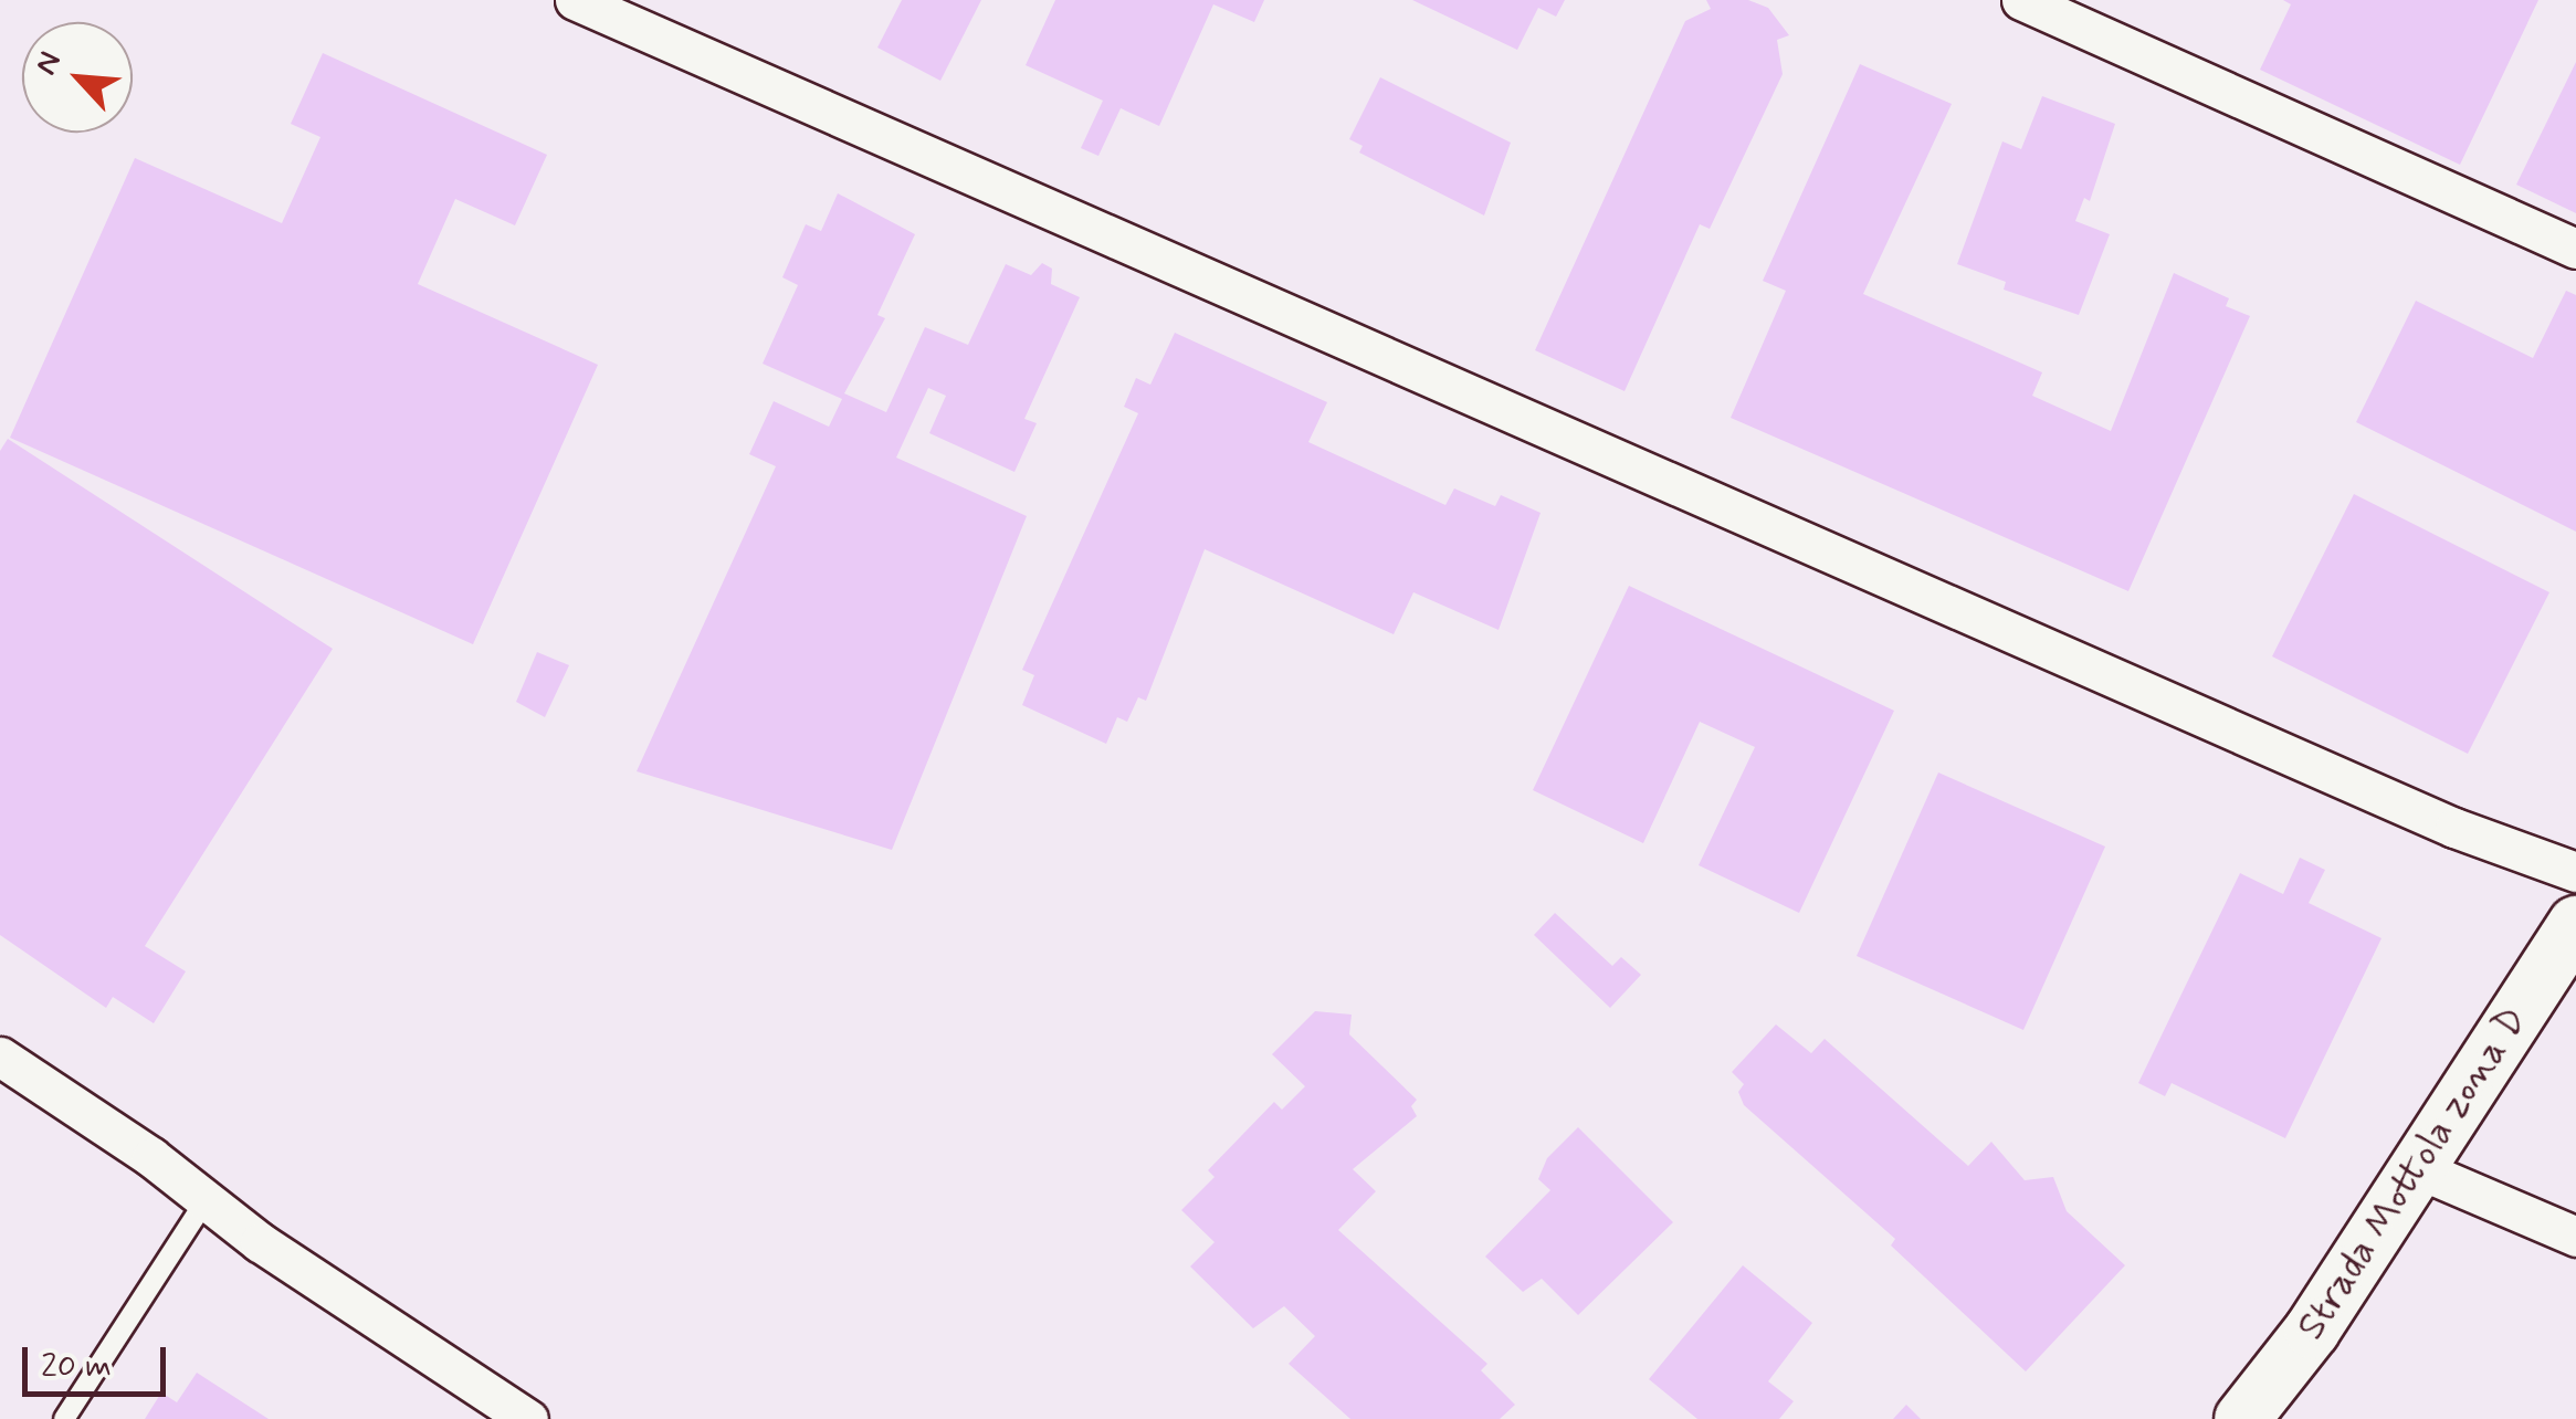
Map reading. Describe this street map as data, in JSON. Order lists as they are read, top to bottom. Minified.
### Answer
{"streets":{"main road":["Strada Mottola zona D"]},"scale_bar":"20 m","north":"top left"}
